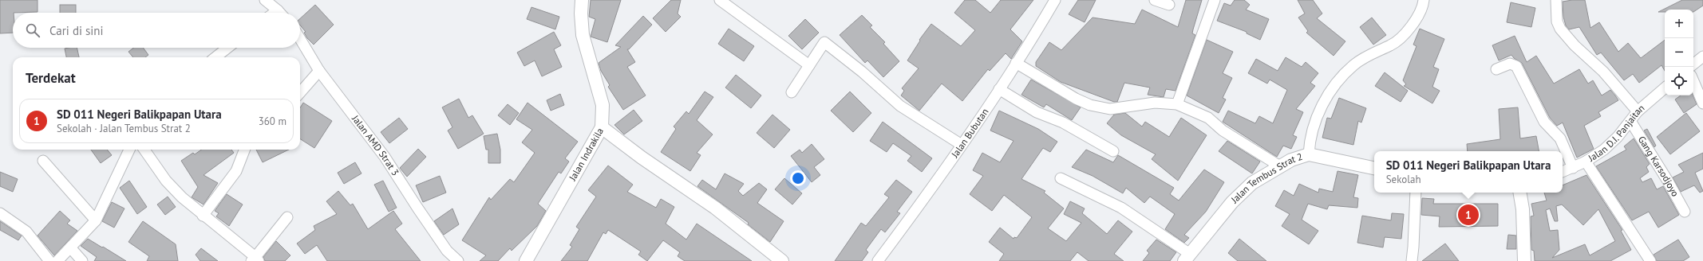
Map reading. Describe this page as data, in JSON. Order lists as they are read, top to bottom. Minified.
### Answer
{"streets":{"street":["Jalan Bubutan","Jalan D.I. Panjaitan","Jalan AMD Strat 3","Jalan Indrakila","Gang Karsodjoyo","Jalan Tembus Strat 2"]},"crossings":[["Jalan D.I. Panjaitan","Gang Karsodjoyo"]],"page":{"map_buttons":["+","−"],"search":"Cari di sini","heading":"Terdekat","list":[{"mark":"1","name":"SD 011 Negeri Balikpapan Utara","note":"Sekolah · Jalan Tembus Strat 2","value":"360 m"}],"popup":["SD 011 Negeri Balikpapan Utara","Sekolah"],"pins":"1"}}
